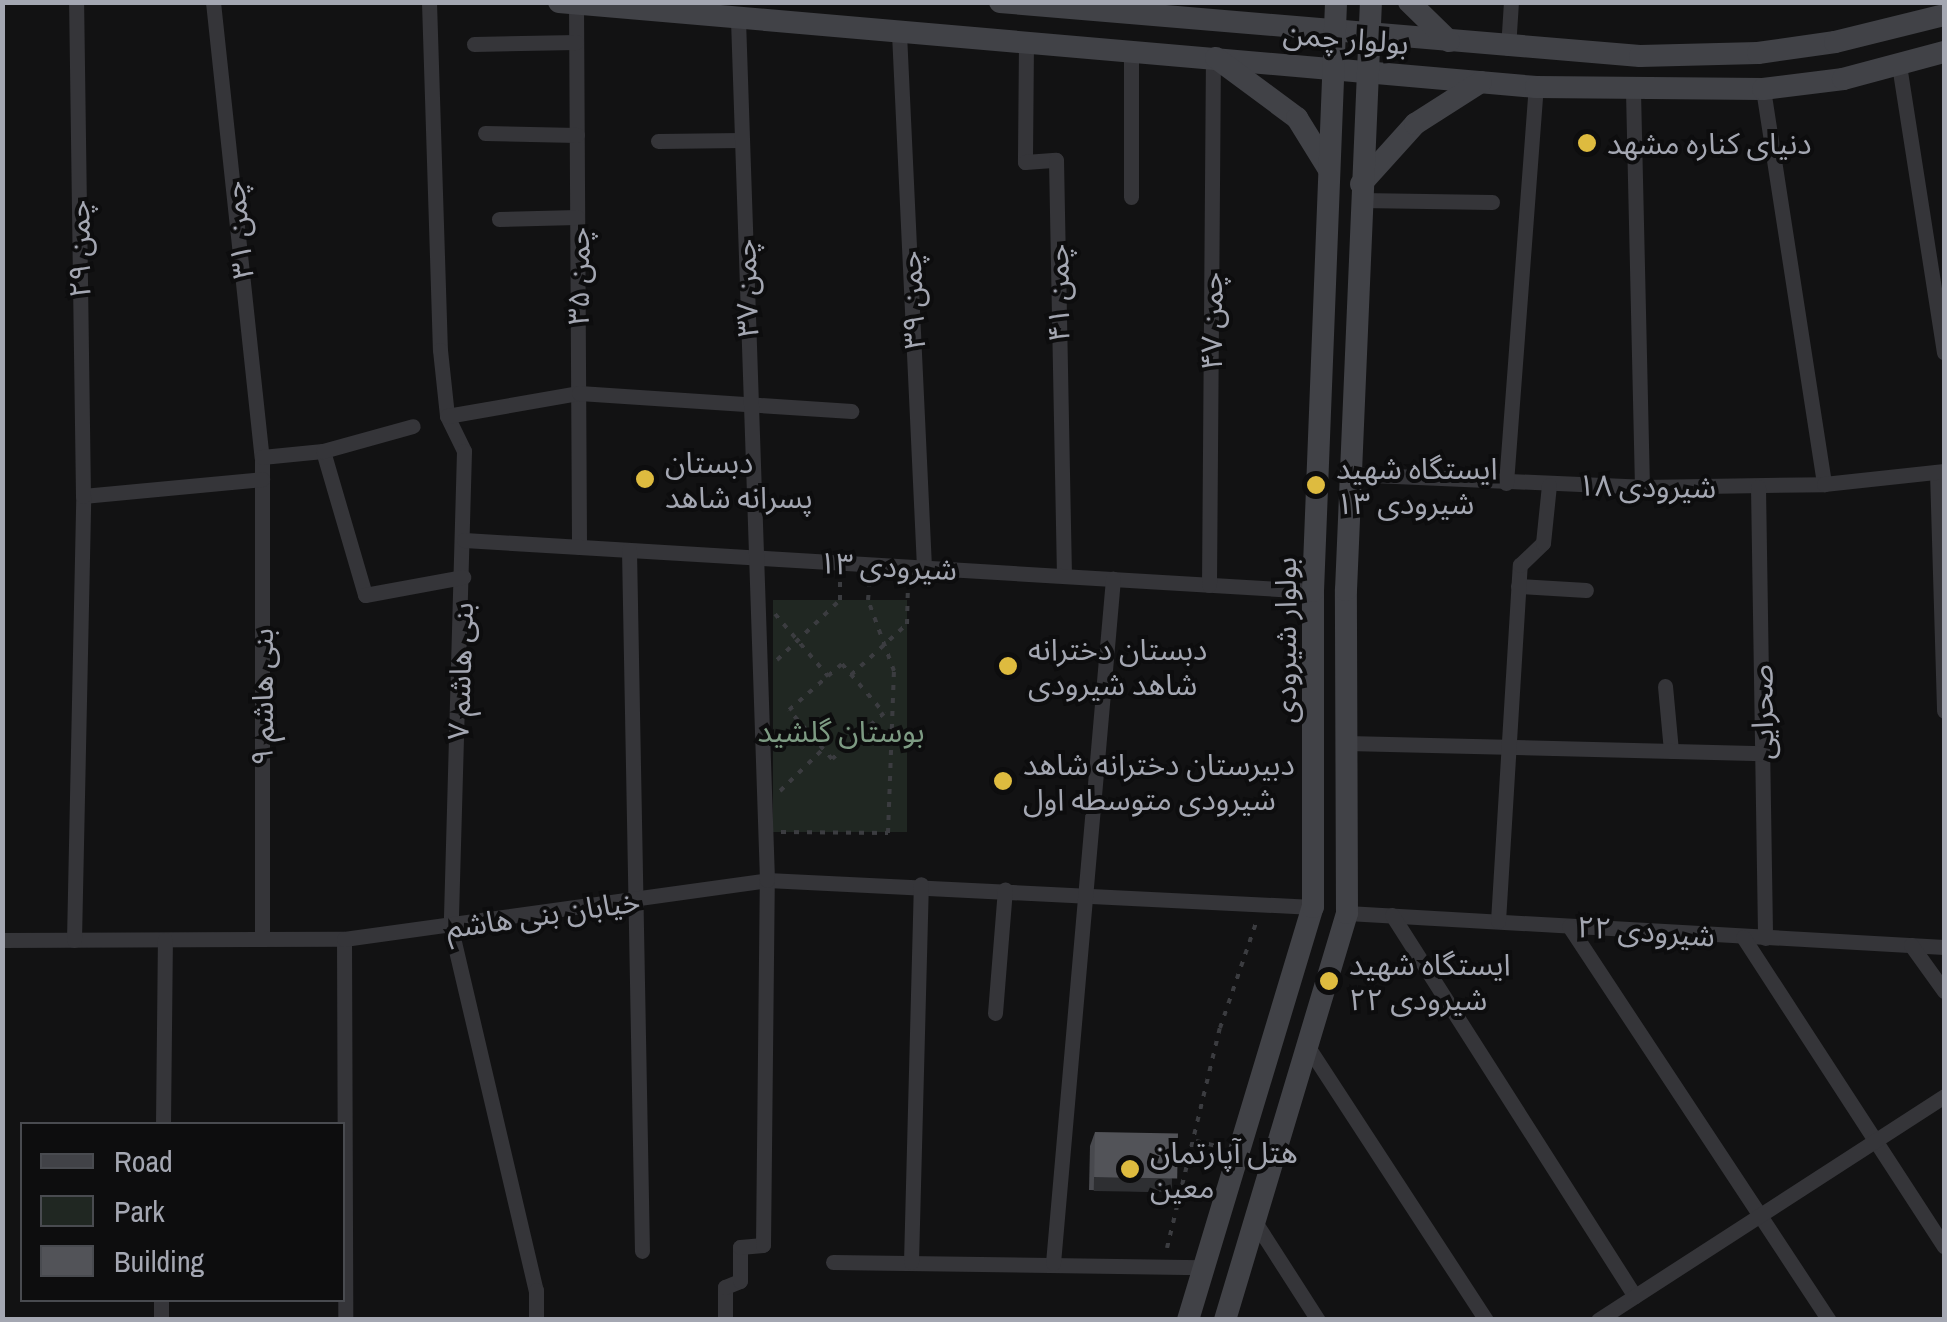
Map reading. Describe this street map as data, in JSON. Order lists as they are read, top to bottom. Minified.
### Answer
{"streets":{"main road":["بولوار چمن","بولوار شیرودی"],"street":["چمن ۳۱","چمن ۲۹","چمن ۳۵","چمن ۳۷","چمن ۴۱","چمن ۳۹","چمن ۴۷","شیرودی ۱۸","شیرودی ۱۳","بنی هاشم ۷","بنی هاشم ۹","صحرایی","خیابان بنی هاشم","شیرودی ۲۲"]},"crossings":[["بولوار چمن","چمن ۳۵"],["بولوار چمن","چمن ۳۷"],["بولوار چمن","چمن ۴۱"],["بولوار چمن","چمن ۳۹"],["بولوار چمن","چمن ۴۷"],["بولوار چمن","بولوار شیرودی"],["چمن ۳۱","بنی هاشم ۹"],["چمن ۲۹","خیابان بنی هاشم"],["چمن ۳۵","شیرودی ۱۳"],["چمن ۳۷","شیرودی ۱۳"],["چمن ۳۷","خیابان بنی هاشم"],["چمن ۴۱","شیرودی ۱۳"],["چمن ۳۹","شیرودی ۱۳"],["چمن ۴۷","شیرودی ۱۳"],["شیرودی ۱۸","بولوار شیرودی"],["شیرودی ۱۸","صحرایی"],["شیرودی ۱۳","بولوار شیرودی"],["شیرودی ۱۳","بنی هاشم ۷"],["بولوار شیرودی","خیابان بنی هاشم"],["بولوار شیرودی","شیرودی ۲۲"],["بنی هاشم ۷","خیابان بنی هاشم"],["بنی هاشم ۹","خیابان بنی هاشم"],["صحرایی","شیرودی ۲۲"]],"parks":["بوستان گلشید"],"places":["دنیای کناره مشهد","دبستان پسرانه شاهد","ایستگاه شهید شیرودی ۱۳","دبستان دخترانه شاهد شیرودی","دبیرستان دخترانه شاهد شیرودی متوسطه اول","ایستگاه شهید شیرودی ۲۲","هتل آپارتمان معین"],"legend":["Road","Park","Building"]}
